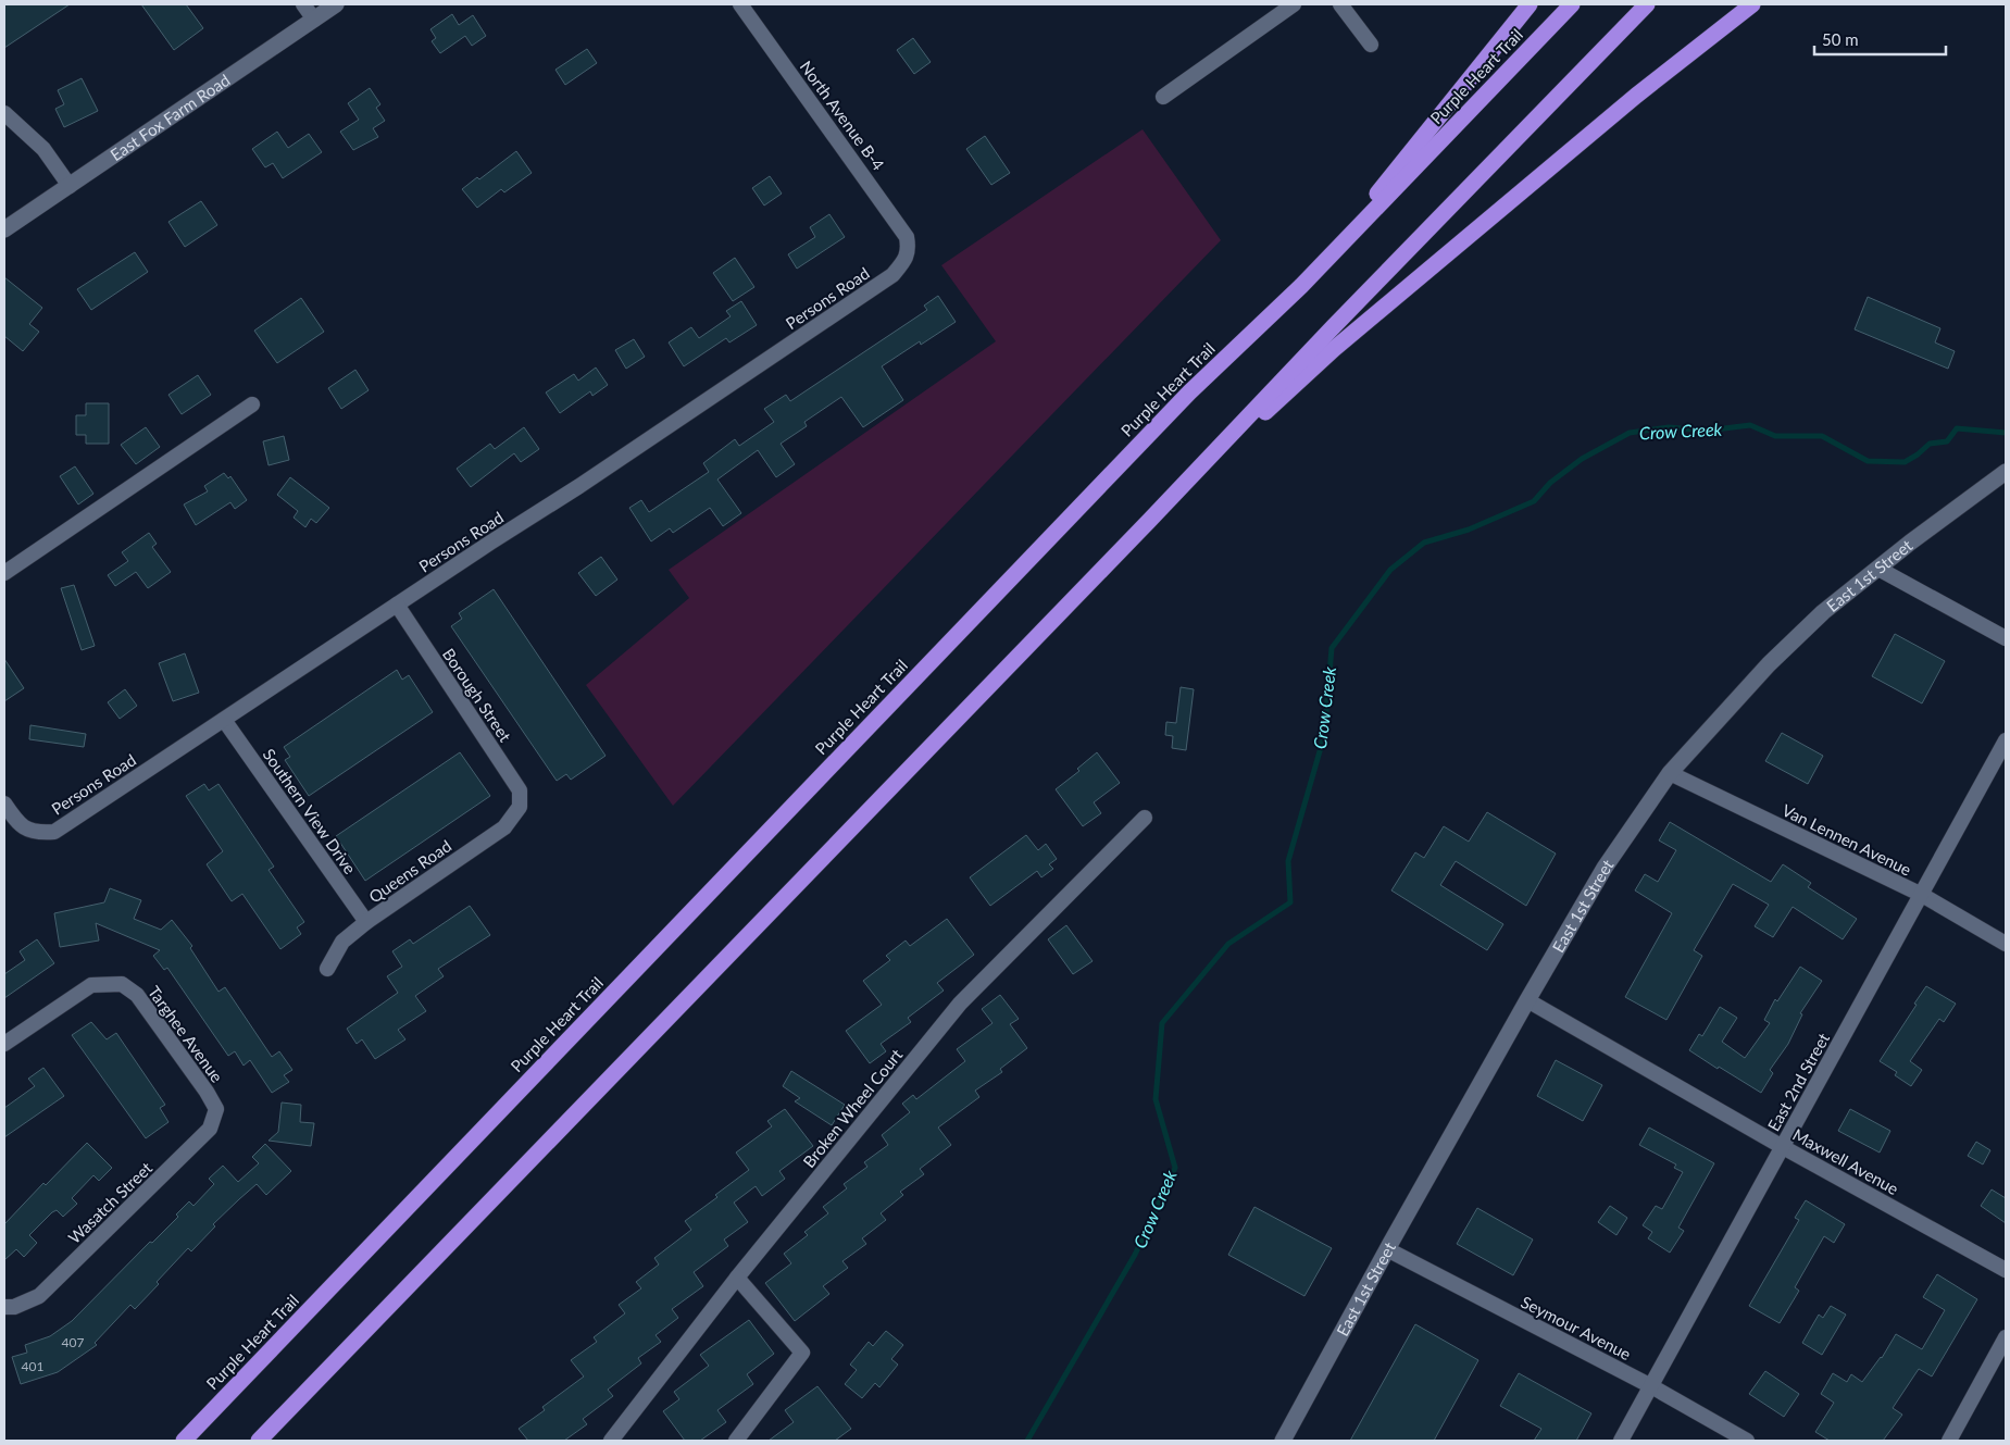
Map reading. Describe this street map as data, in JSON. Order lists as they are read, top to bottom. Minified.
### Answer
{"streets":{"highway":["Purple Heart Trail"],"street":["North Avenue B-4","East Fox Farm Road","Persons Road","East 1st Street","Borough Street","Southern View Drive","Van Lennen Avenue","Queens Road","Targhee Avenue","East 2nd Street","Broken Wheel Court","Maxwell Avenue","Wasatch Street","Seymour Avenue"]},"crossings":[["North Avenue B-4","Persons Road"],["Persons Road","Borough Street"],["Persons Road","Southern View Drive"],["East 1st Street","Van Lennen Avenue"],["East 1st Street","Maxwell Avenue"],["East 1st Street","Seymour Avenue"],["Borough Street","Queens Road"],["Southern View Drive","Queens Road"],["Van Lennen Avenue","East 2nd Street"],["Targhee Avenue","Wasatch Street"],["East 2nd Street","Maxwell Avenue"],["East 2nd Street","Seymour Avenue"]],"water":["Crow Creek"],"house_numbers":["407","401"],"scale_bar":"50 m"}
